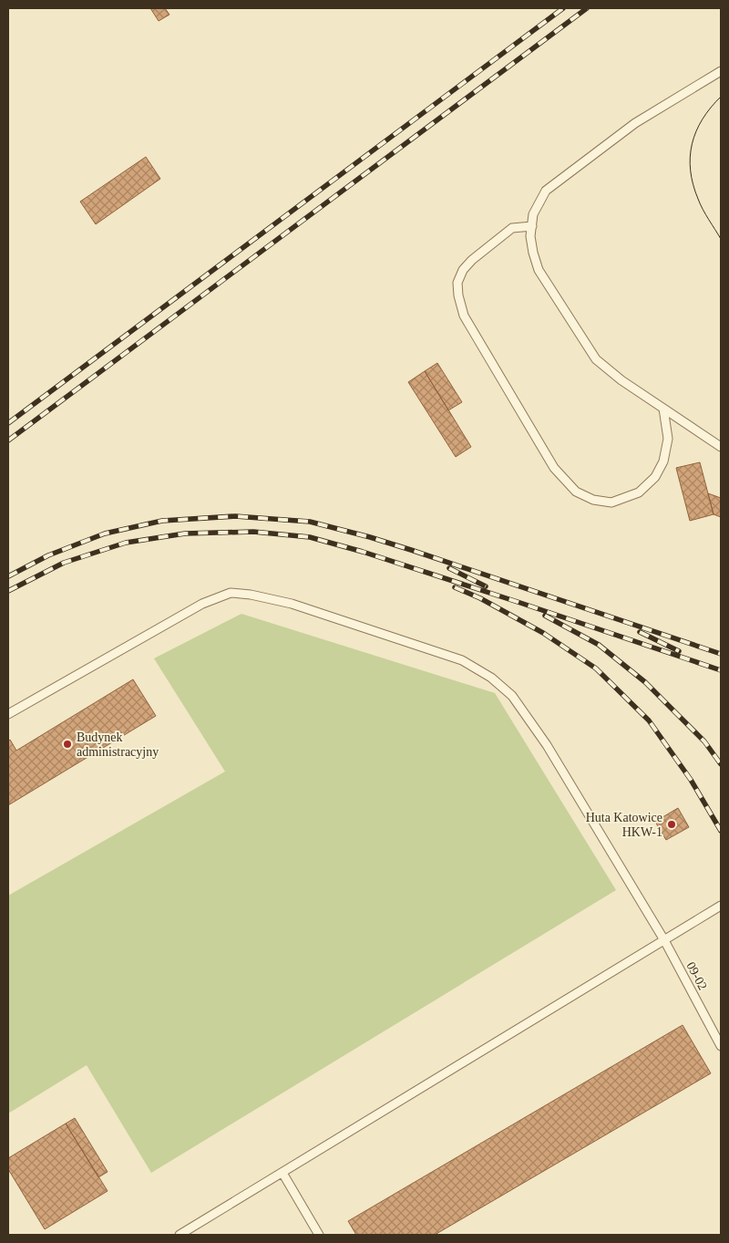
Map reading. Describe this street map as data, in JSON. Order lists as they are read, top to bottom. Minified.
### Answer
{"streets":{"lane":["09-02"]},"places":["Budynek administracyjny","Huta Katowice HKW-1"]}
